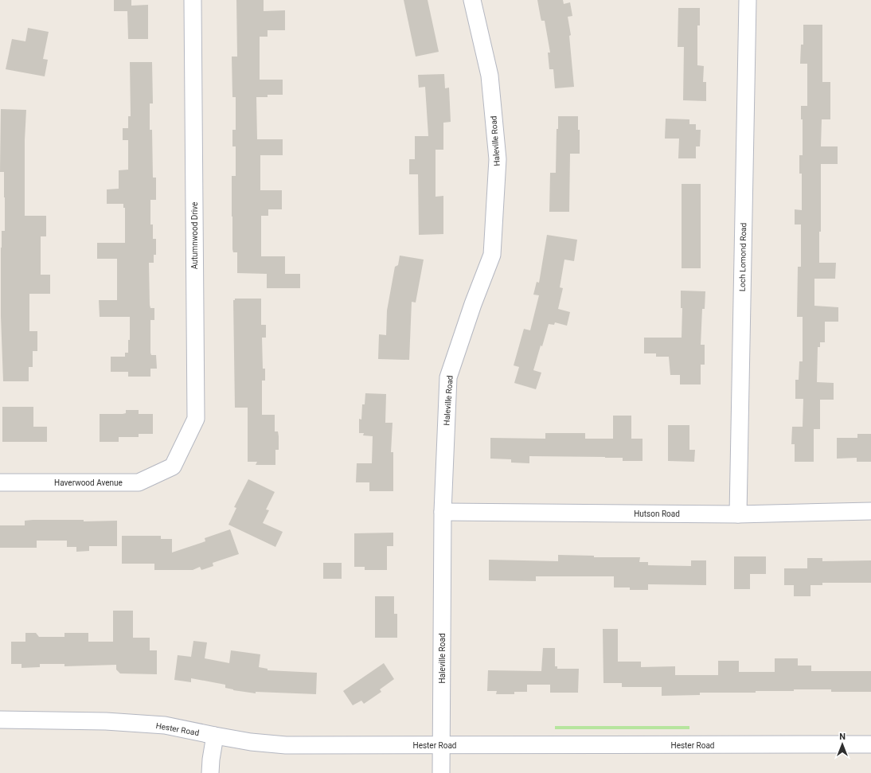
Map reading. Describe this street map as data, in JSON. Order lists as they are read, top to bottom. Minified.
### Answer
{"streets":{"street":["Haleville Road","Autumnwood Drive","Loch Lomond Road","Haverwood Avenue","Hutson Road","Hester Road"]},"crossings":[["Haleville Road","Hutson Road"],["Haleville Road","Hester Road"],["Autumnwood Drive","Haverwood Avenue"],["Loch Lomond Road","Hutson Road"]],"north":"top"}
